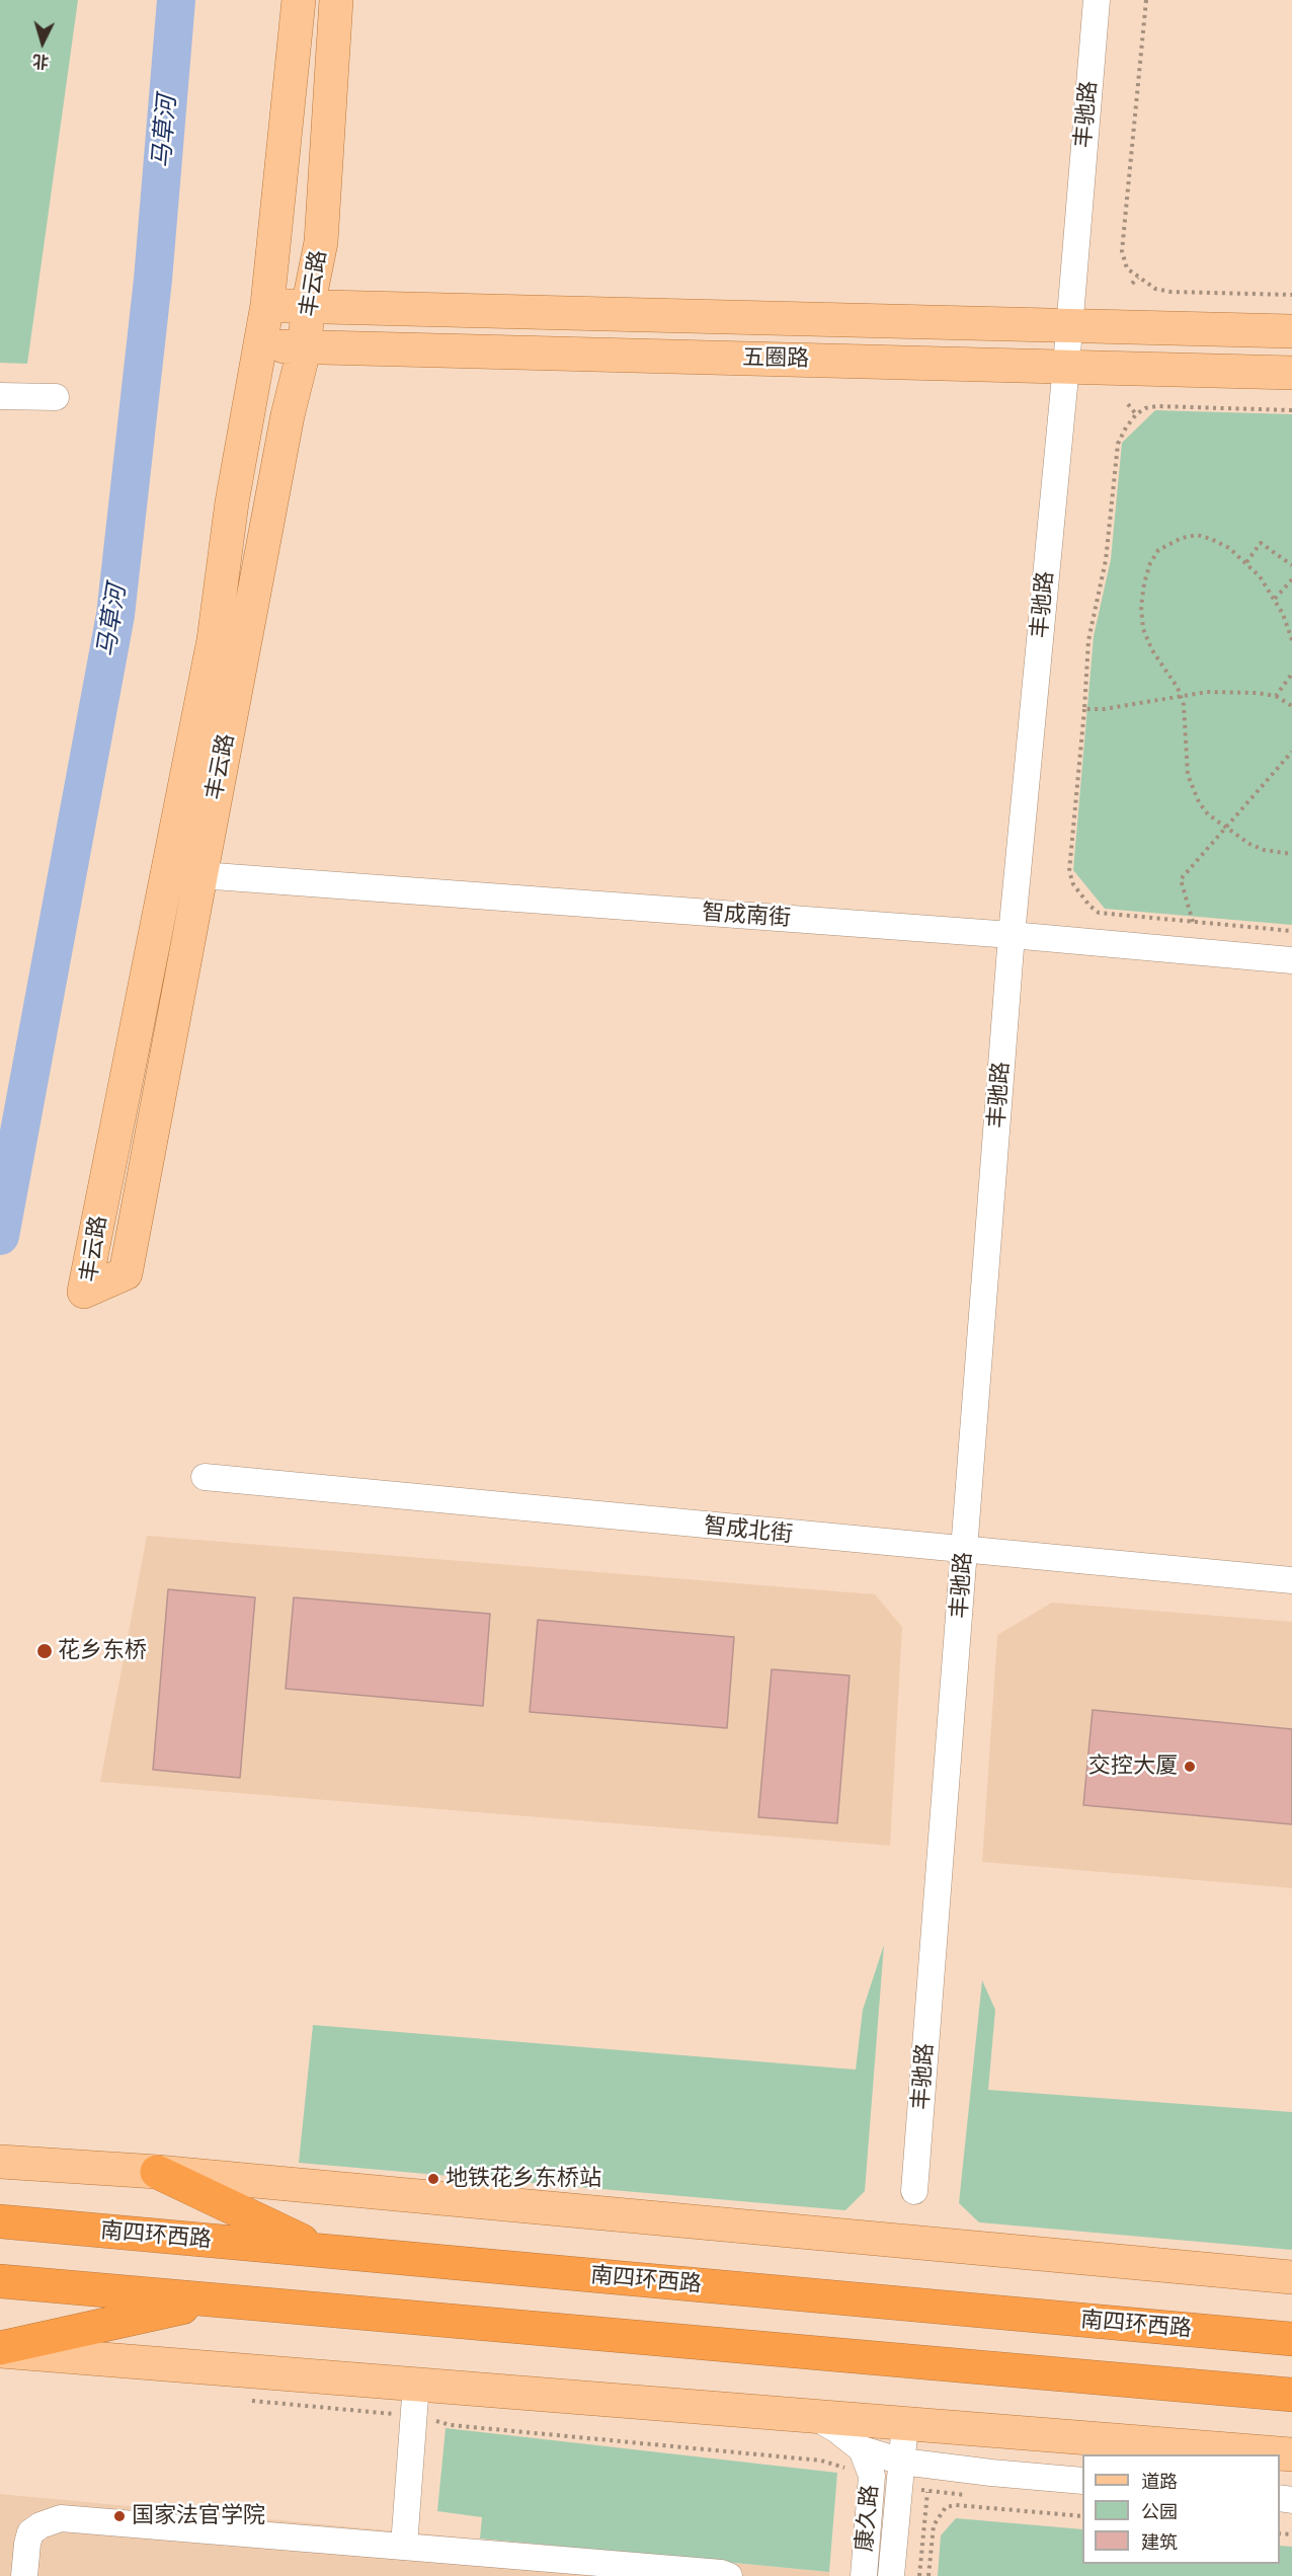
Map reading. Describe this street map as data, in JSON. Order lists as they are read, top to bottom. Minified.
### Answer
{"streets":{"highway":["南四环西路"],"main road":["丰云路","五圈路"],"street":["丰驰路","智成南街","智成北街","康久路"]},"crossings":[["丰驰路","五圈路"],["丰驰路","智成南街"],["丰驰路","智成北街"],["丰云路","五圈路"],["丰云路","智成南街"]],"water":["马草河"],"places":["花乡东桥","交控大厦","地铁花乡东桥站","国家法官学院"],"legend":["道路","公园","建筑"],"north":"bottom"}
